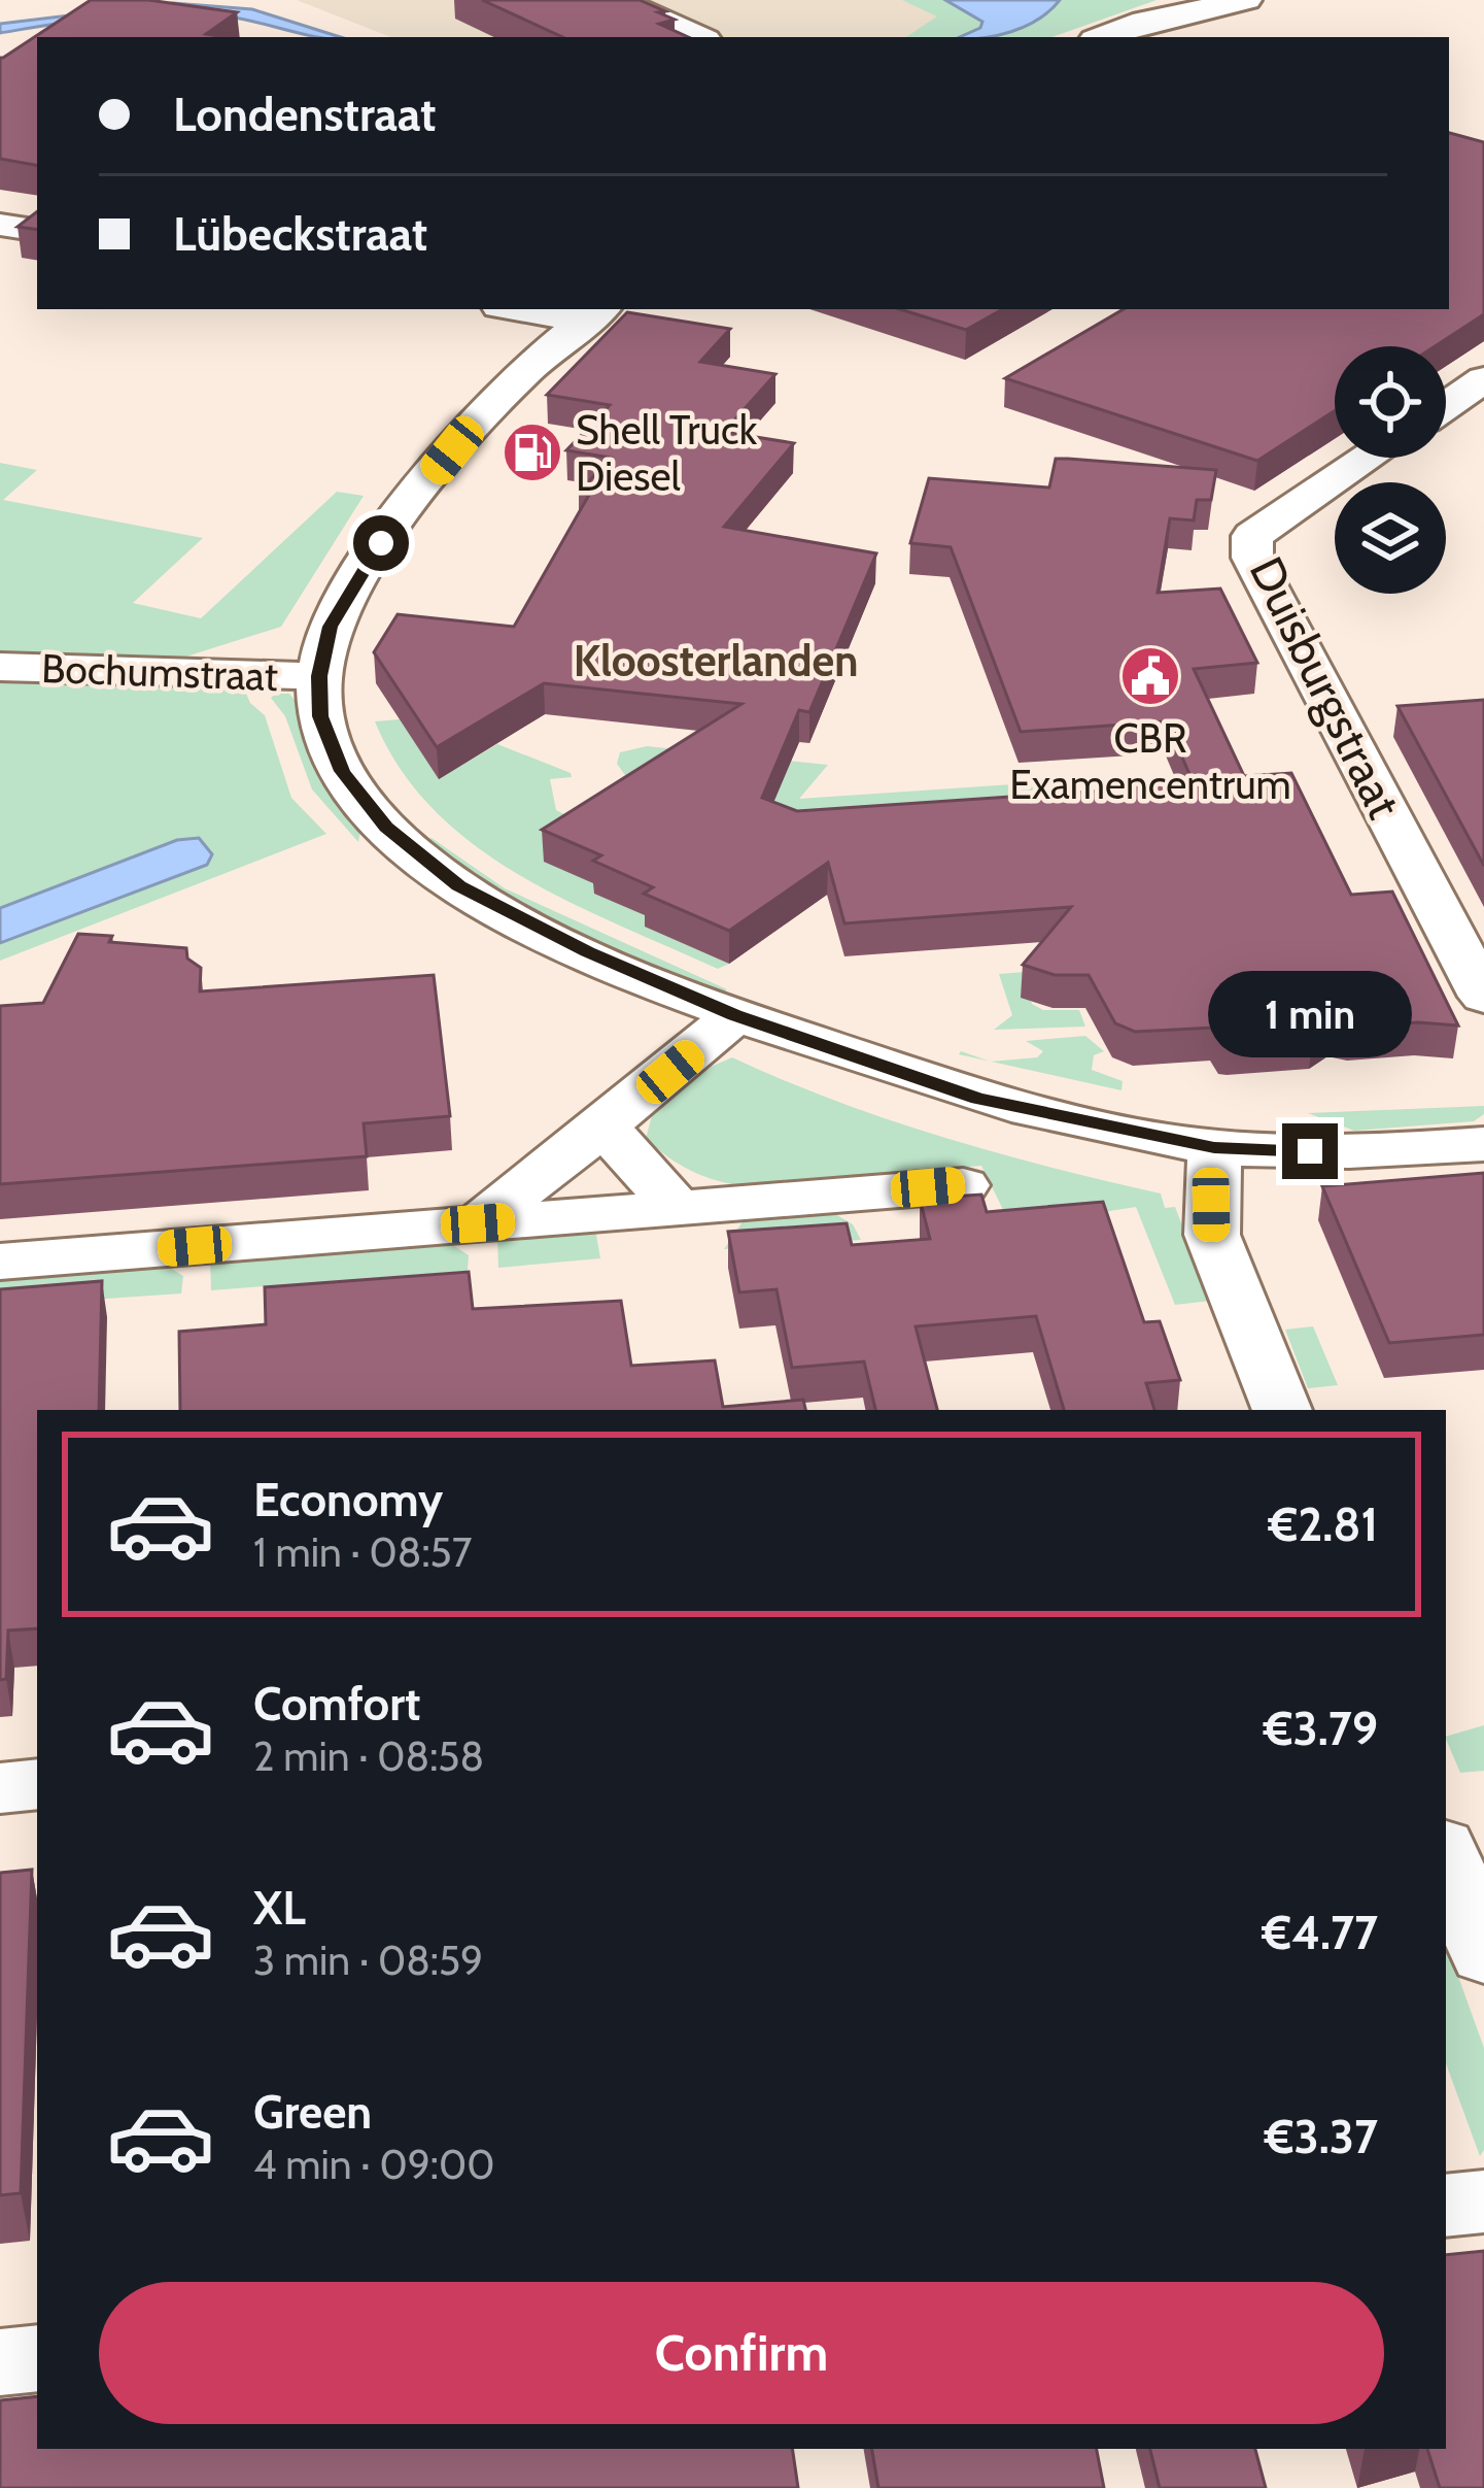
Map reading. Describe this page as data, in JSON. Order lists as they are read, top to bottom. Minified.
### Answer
{"streets":{"street":["Bochumstraat","Duisburgstraat"]},"districts":["Kloosterlanden"],"places":{"fuel station":["Shell Truck Diesel"],"public building":["CBR Examencentrum"]},"page":{"banner":["Londenstraat","Lübeckstraat"],"bubble":"1 min","list":[{"name":"Economy","note":"1 min · 08:57","value":"€2.81"},{"name":"Comfort","note":"2 min · 08:58","value":"€3.79"},{"name":"XL","note":"3 min · 08:59","value":"€4.77"},{"name":"Green","note":"4 min · 09:00","value":"€3.37"}],"buttons":"Confirm"}}
